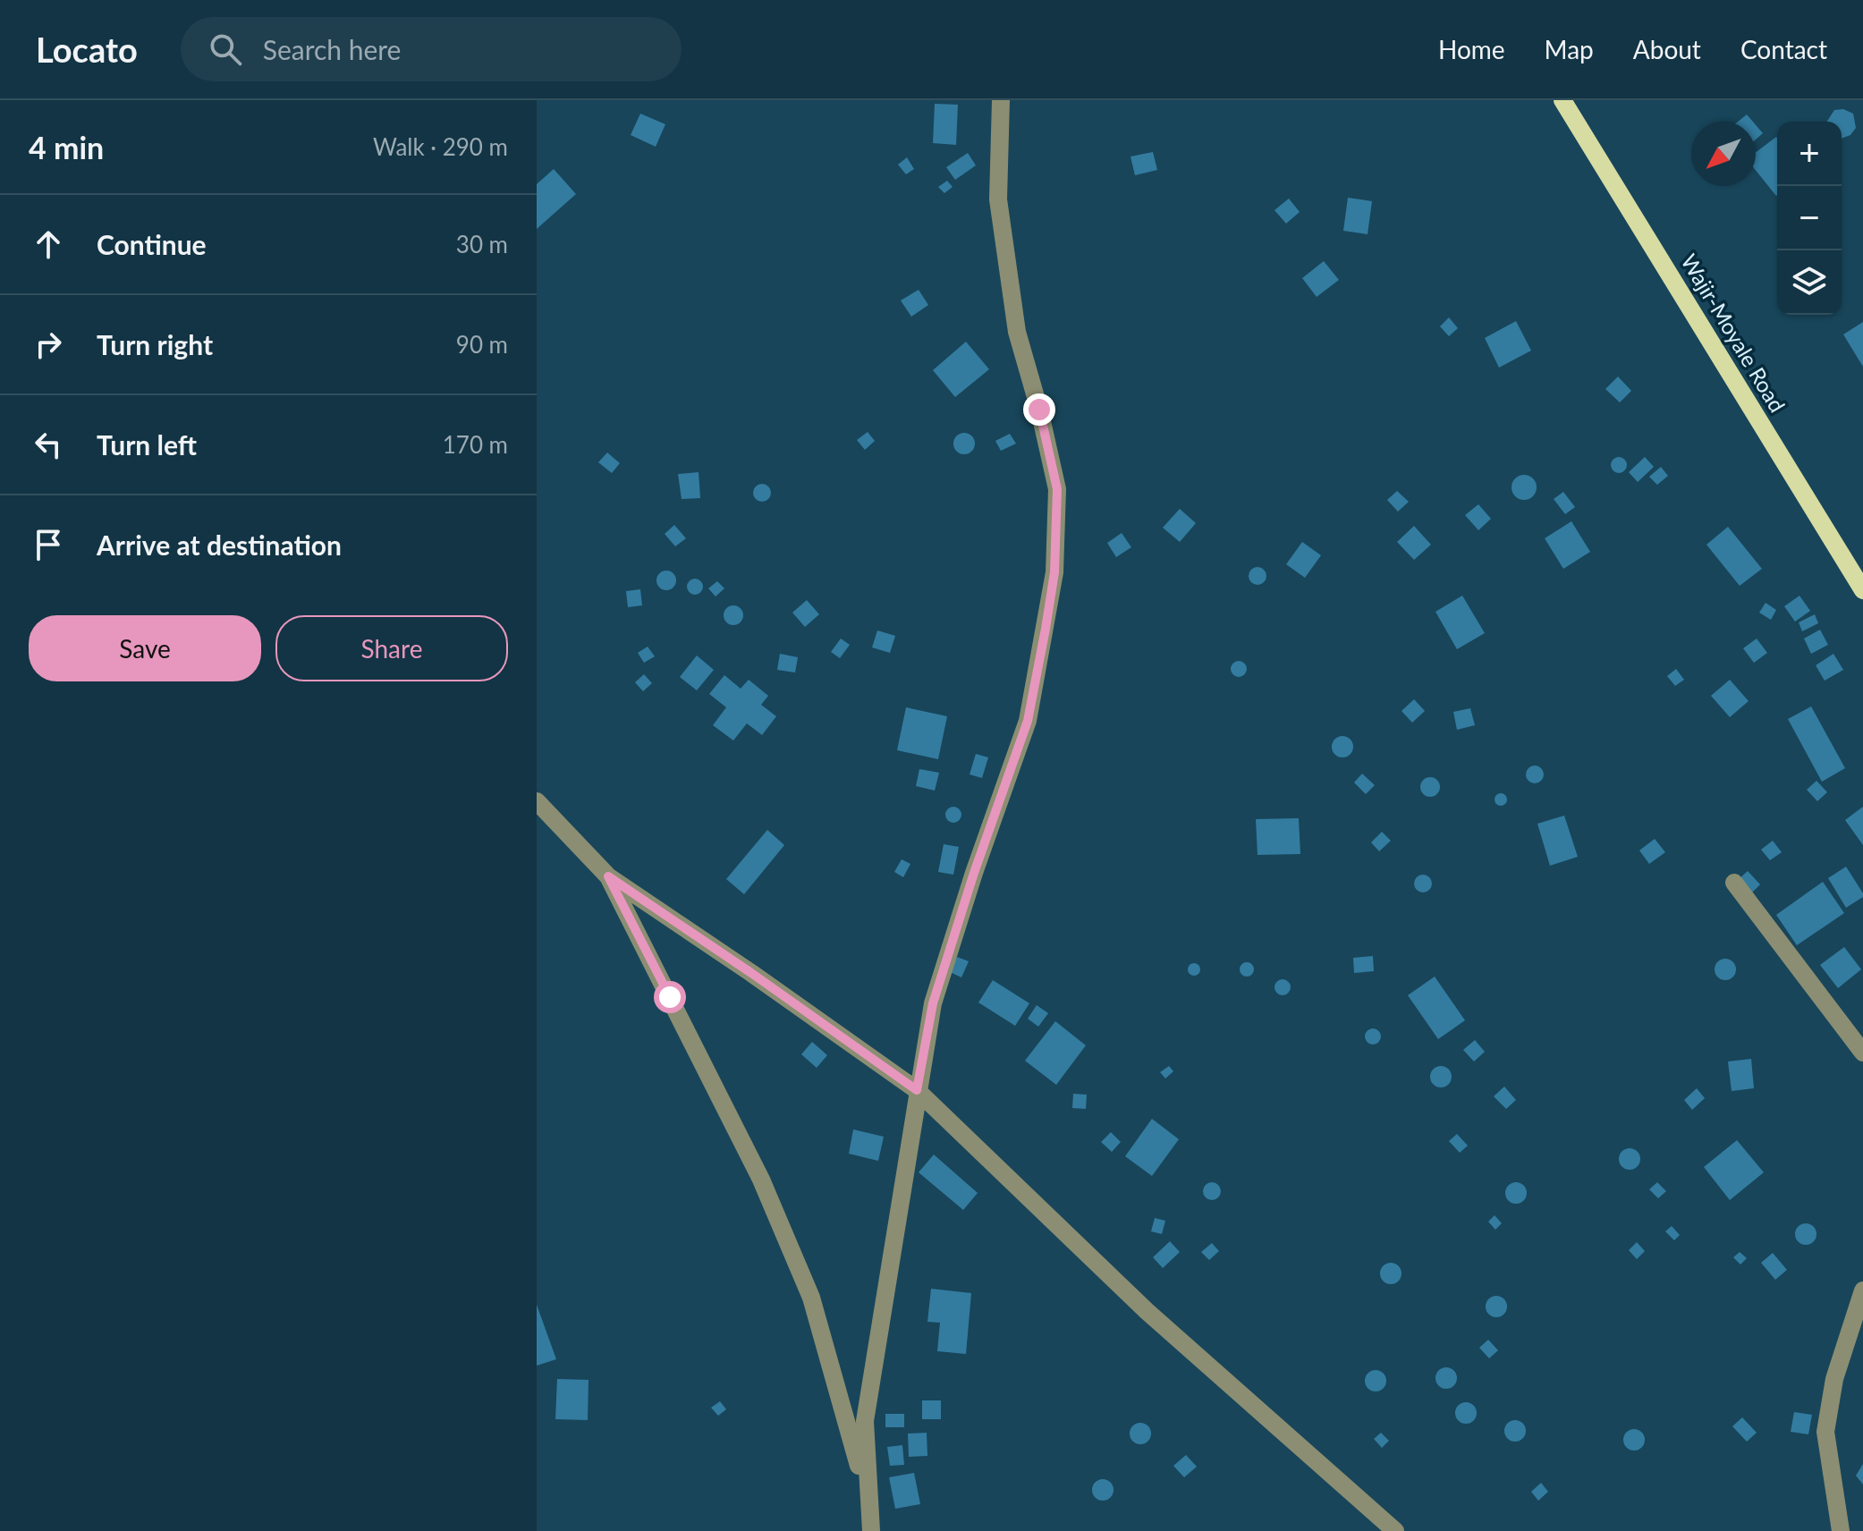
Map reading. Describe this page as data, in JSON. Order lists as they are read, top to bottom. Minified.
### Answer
{"streets":{"main road":["Wajir-Moyale Road"]},"north":"bottom left","page":{"header":"Locato","search":"Search here","nav":["Home","Map","About","Contact"],"heading":["4 min","Walk · 290 m"],"map_buttons":["+","−"],"list":[["Continue","30 m"],["Turn right","90 m"],["Turn left","170 m"],"Arrive at destination"],"buttons":["Save","Share"]}}
